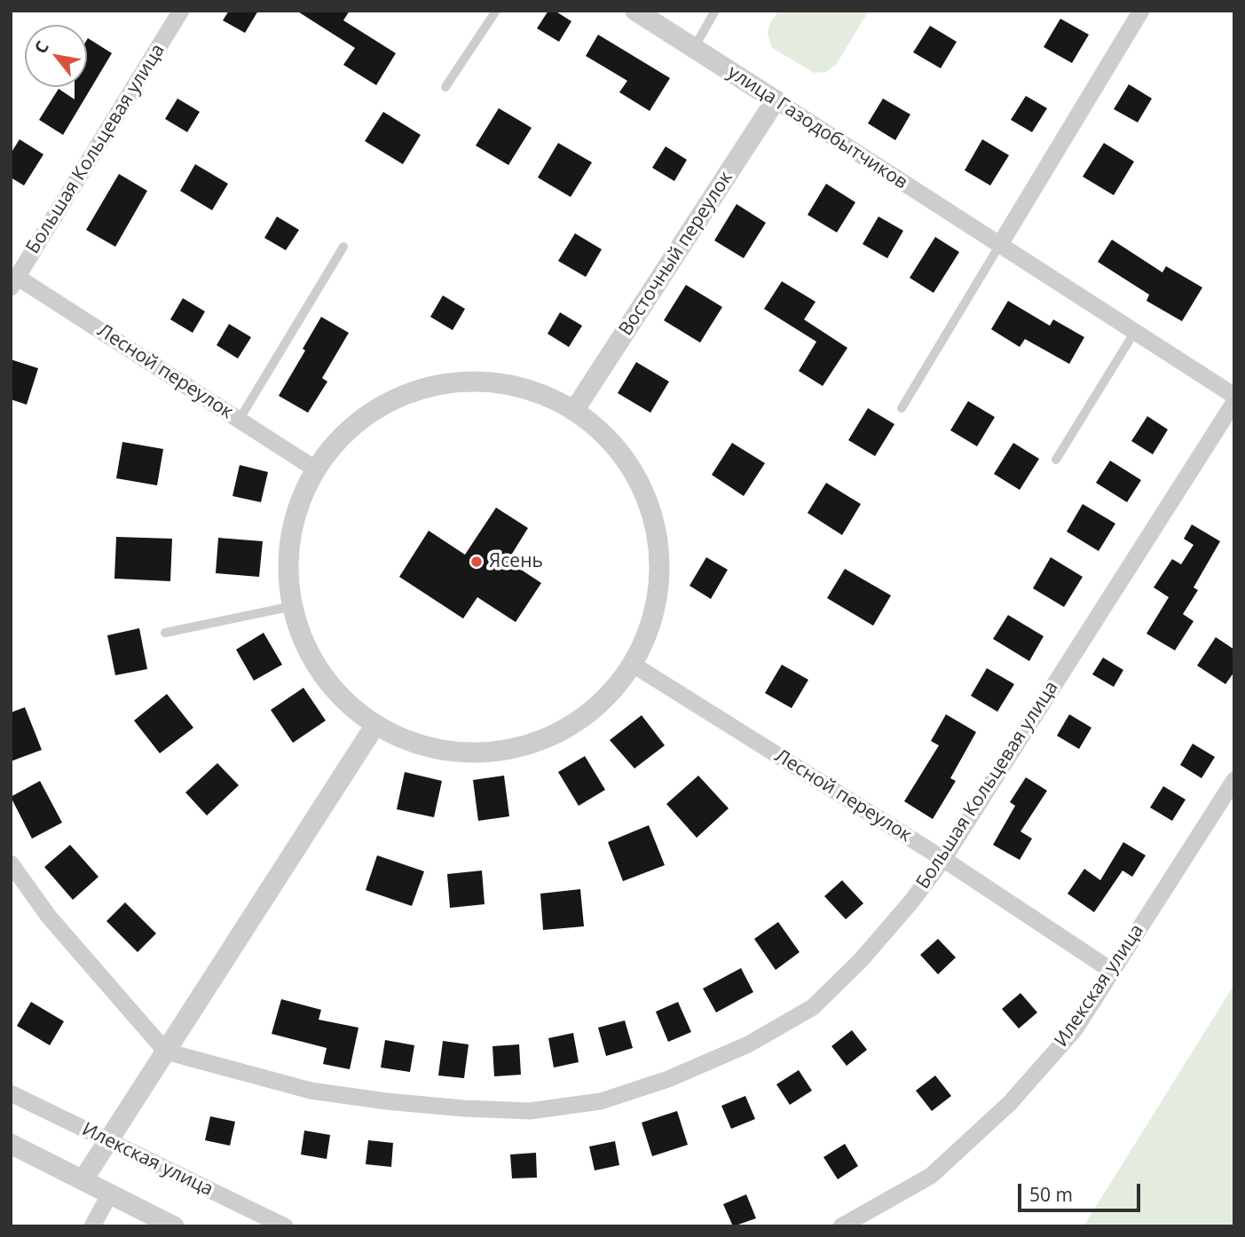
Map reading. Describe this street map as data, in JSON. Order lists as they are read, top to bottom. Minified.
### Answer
{"streets":{"street":["улица Газодобытчиков","Большая Кольцевая улица","Восточный переулок","Лесной переулок","Илекская улица"]},"crossings":[["улица Газодобытчиков","Восточный переулок"],["Большая Кольцевая улица","Лесной переулок"],["Лесной переулок","Илекская улица"]],"places":["Ясень"],"scale_bar":"50 m","north":"top left"}
